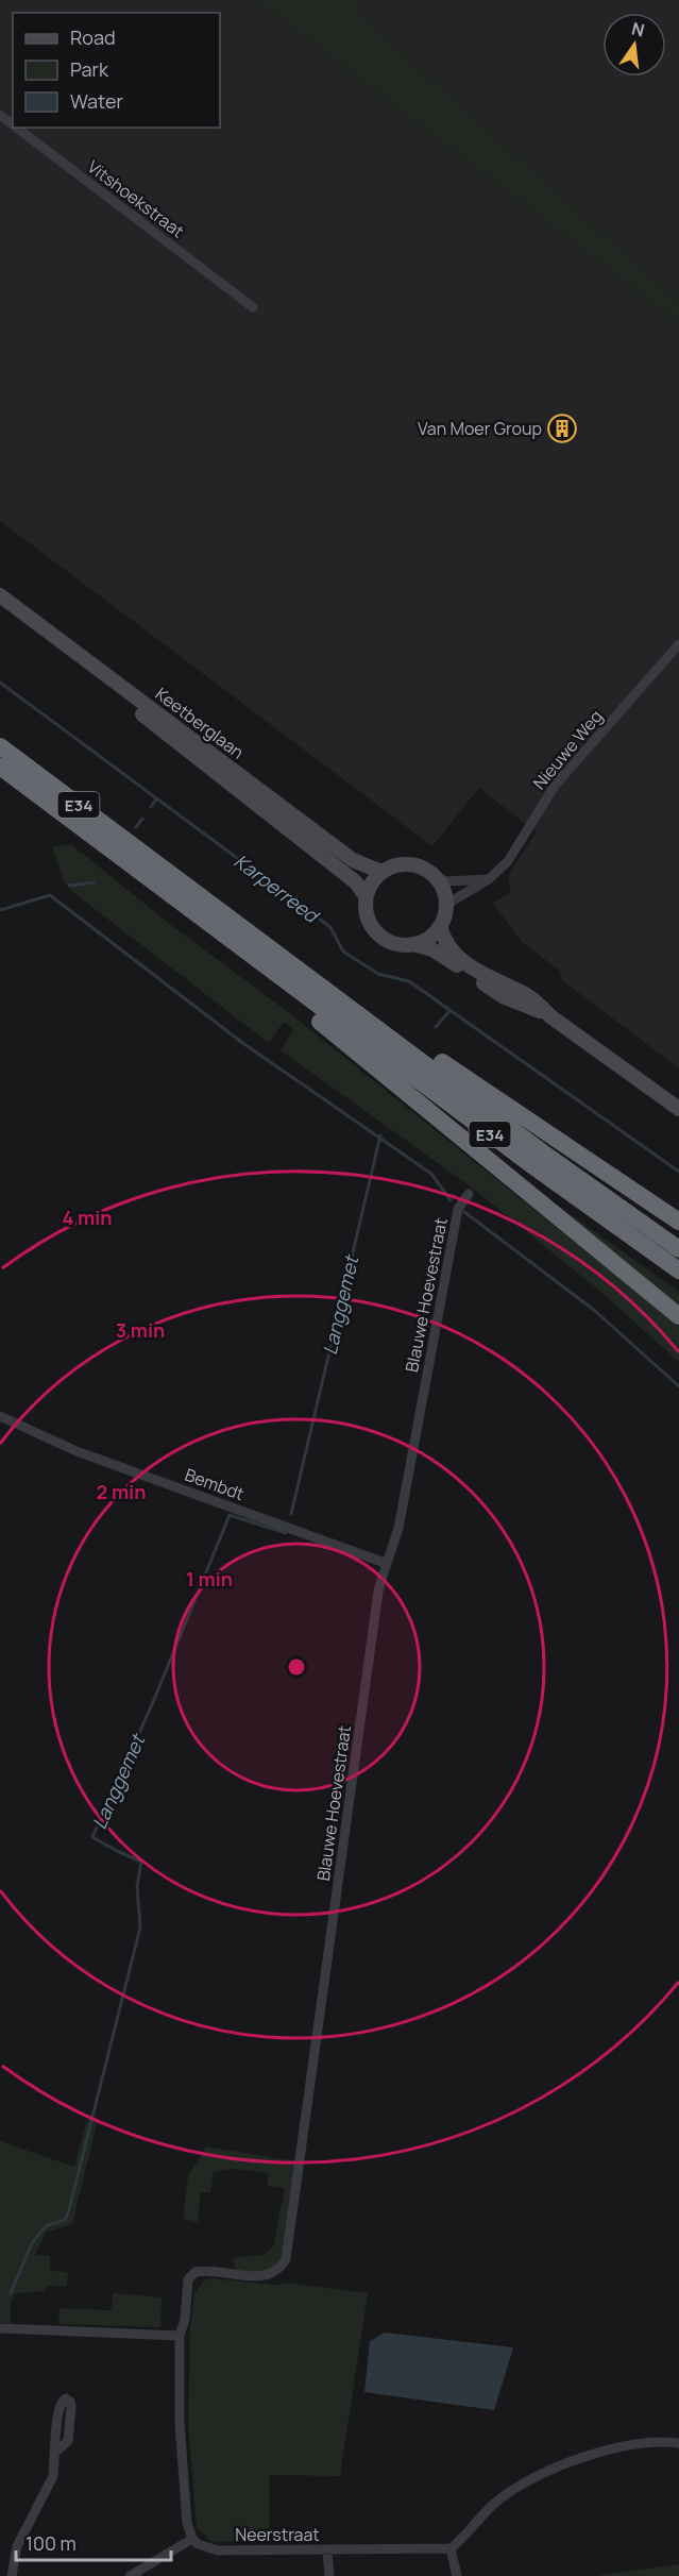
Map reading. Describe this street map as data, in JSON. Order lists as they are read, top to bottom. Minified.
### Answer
{"streets":{"highway":["E34"],"main road":["Keetberglaan"],"street":["Vitshoekstraat","Nieuwe Weg","Blauwe Hoevestraat","Bembdt","Neerstraat"]},"crossings":[["Keetberglaan","Nieuwe Weg"],["Blauwe Hoevestraat","Bembdt"]],"water":["Karperreed","Langgemet"],"places":{"building":["Van Moer Group"]},"legend":["Road","Park","Water"],"scale_bar":"100 m","north":"top","rings":["4 min","3 min","2 min","1 min"]}
